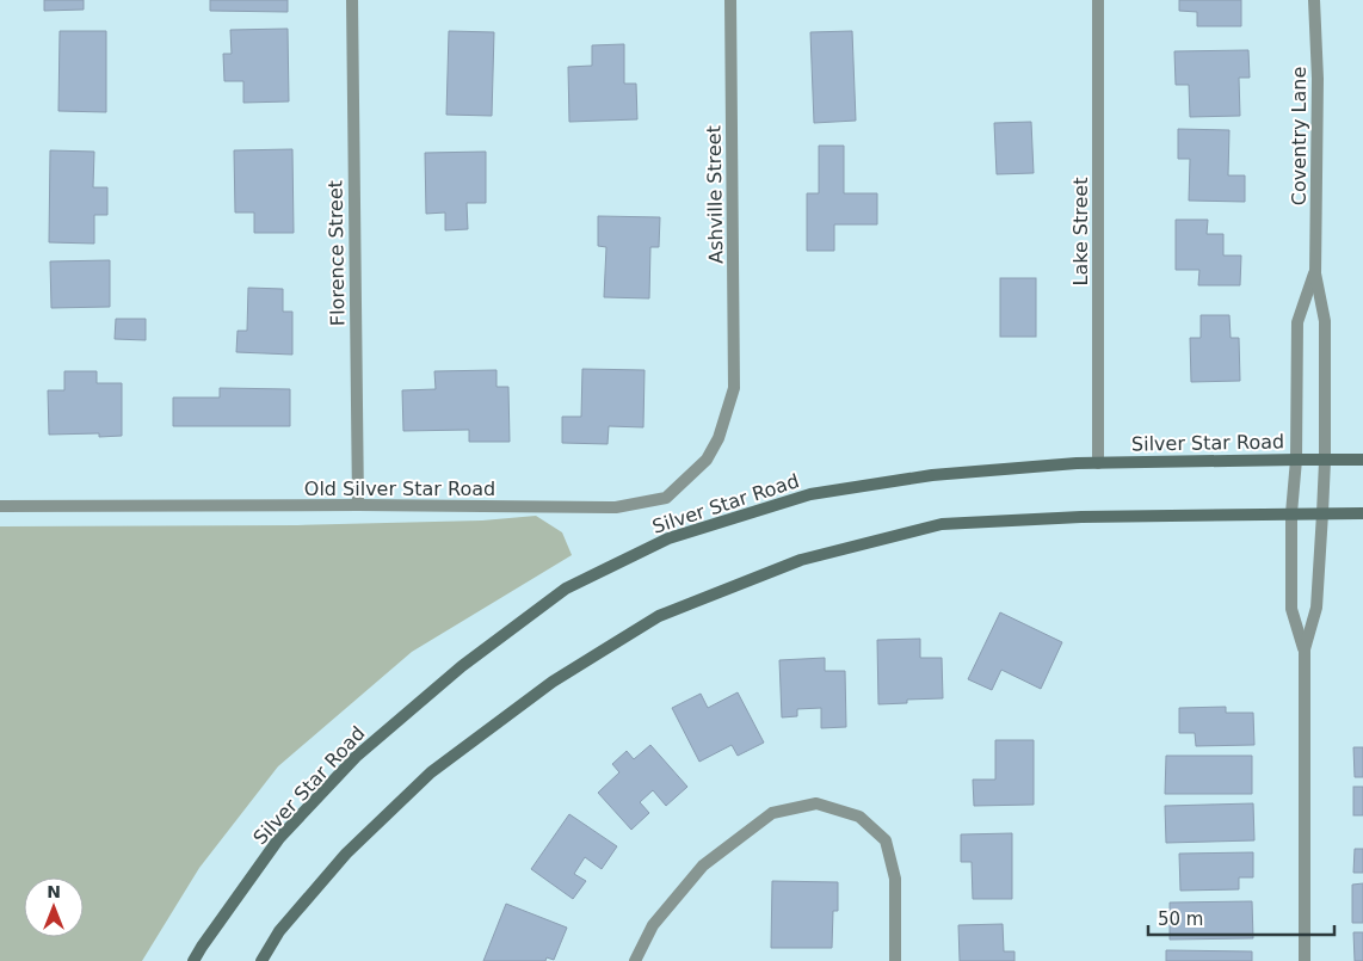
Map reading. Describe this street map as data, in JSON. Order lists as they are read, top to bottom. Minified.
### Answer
{"streets":{"main road":["Silver Star Road"],"street":["Coventry Lane","Ashville Street","Lake Street","Florence Street","Old Silver Star Road"]},"crossings":[["Coventry Lane","Silver Star Road"],["Ashville Street","Old Silver Star Road"],["Lake Street","Silver Star Road"],["Florence Street","Old Silver Star Road"]],"scale_bar":"50 m","north":"top"}
